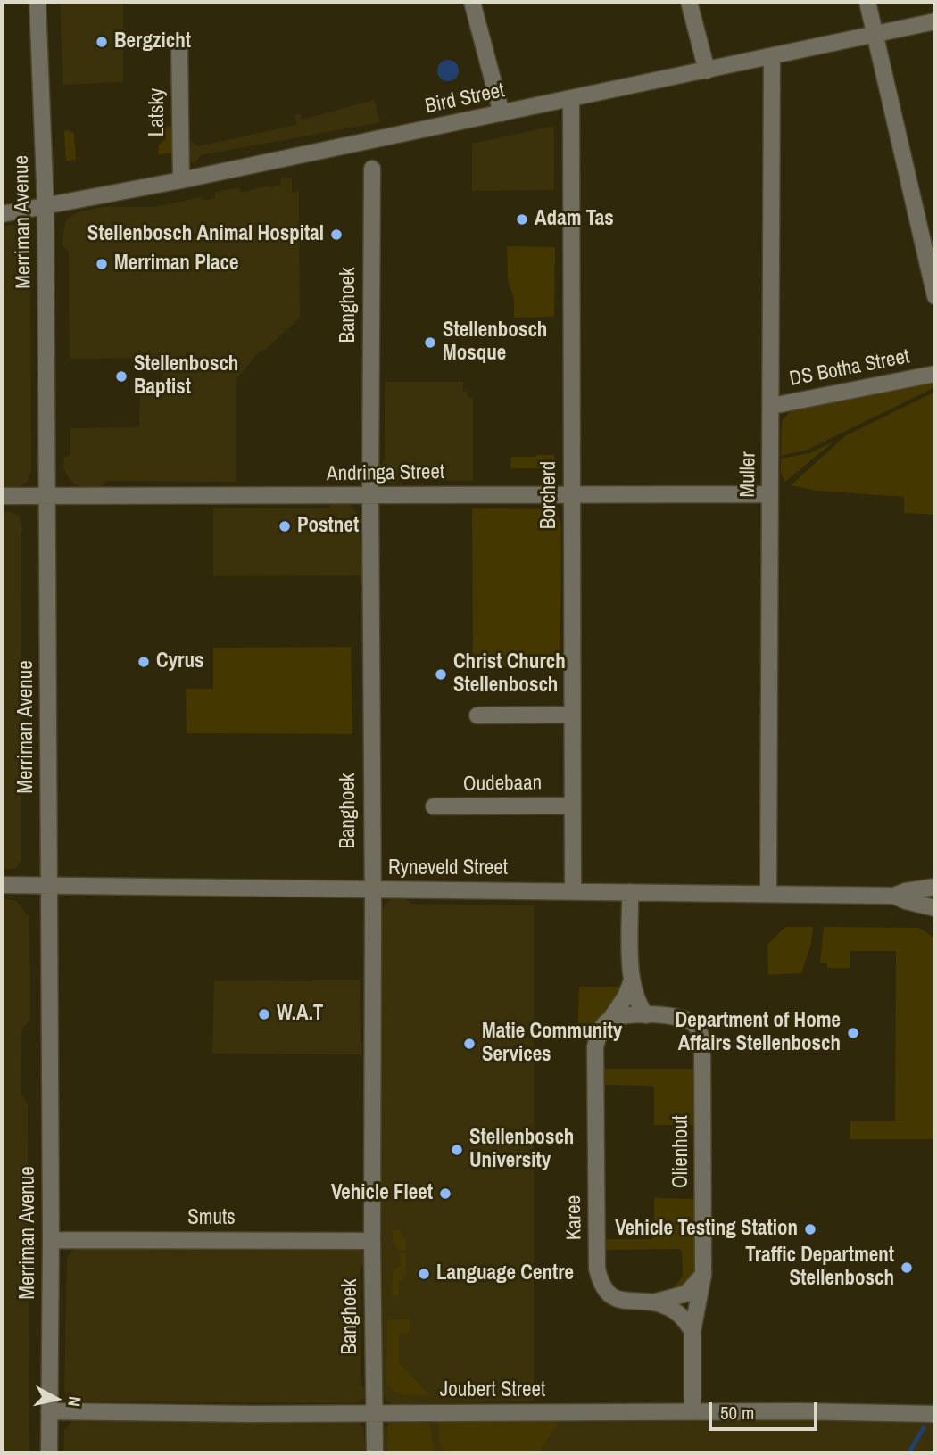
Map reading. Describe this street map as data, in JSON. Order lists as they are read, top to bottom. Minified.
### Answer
{"streets":{"street":["Bird Street","Latsky","Merriman Avenue","Banghoek","DS Botha Street","Andringa Street","Muller","Borcherd","Oudebaan","Ryneveld Street","Olienhout","Karee","Smuts","Joubert Street"]},"crossings":[["Bird Street","Latsky"],["Bird Street","Merriman Avenue"],["Bird Street","Muller"],["Bird Street","Borcherd"],["Merriman Avenue","Andringa Street"],["Merriman Avenue","Ryneveld Street"],["Merriman Avenue","Smuts"],["Merriman Avenue","Joubert Street"],["Banghoek","Andringa Street"],["Banghoek","Ryneveld Street"],["Banghoek","Smuts"],["Banghoek","Joubert Street"],["DS Botha Street","Muller"],["Andringa Street","Muller"],["Andringa Street","Borcherd"],["Muller","Ryneveld Street"],["Borcherd","Oudebaan"],["Borcherd","Ryneveld Street"],["Ryneveld Street","Karee"],["Olienhout","Karee"]],"places":["Bergzicht","Adam Tas","Stellenbosch Animal Hospital","Merriman Place","Stellenbosch Mosque","Stellenbosch Baptist","Postnet","Cyrus","Christ Church Stellenbosch","W.A.T","Department of Home Affairs Stellenbosch","Matie Community Services","Stellenbosch University","Vehicle Fleet","Vehicle Testing Station","Traffic Department Stellenbosch","Language Centre"],"scale_bar":"50 m","north":"right"}
